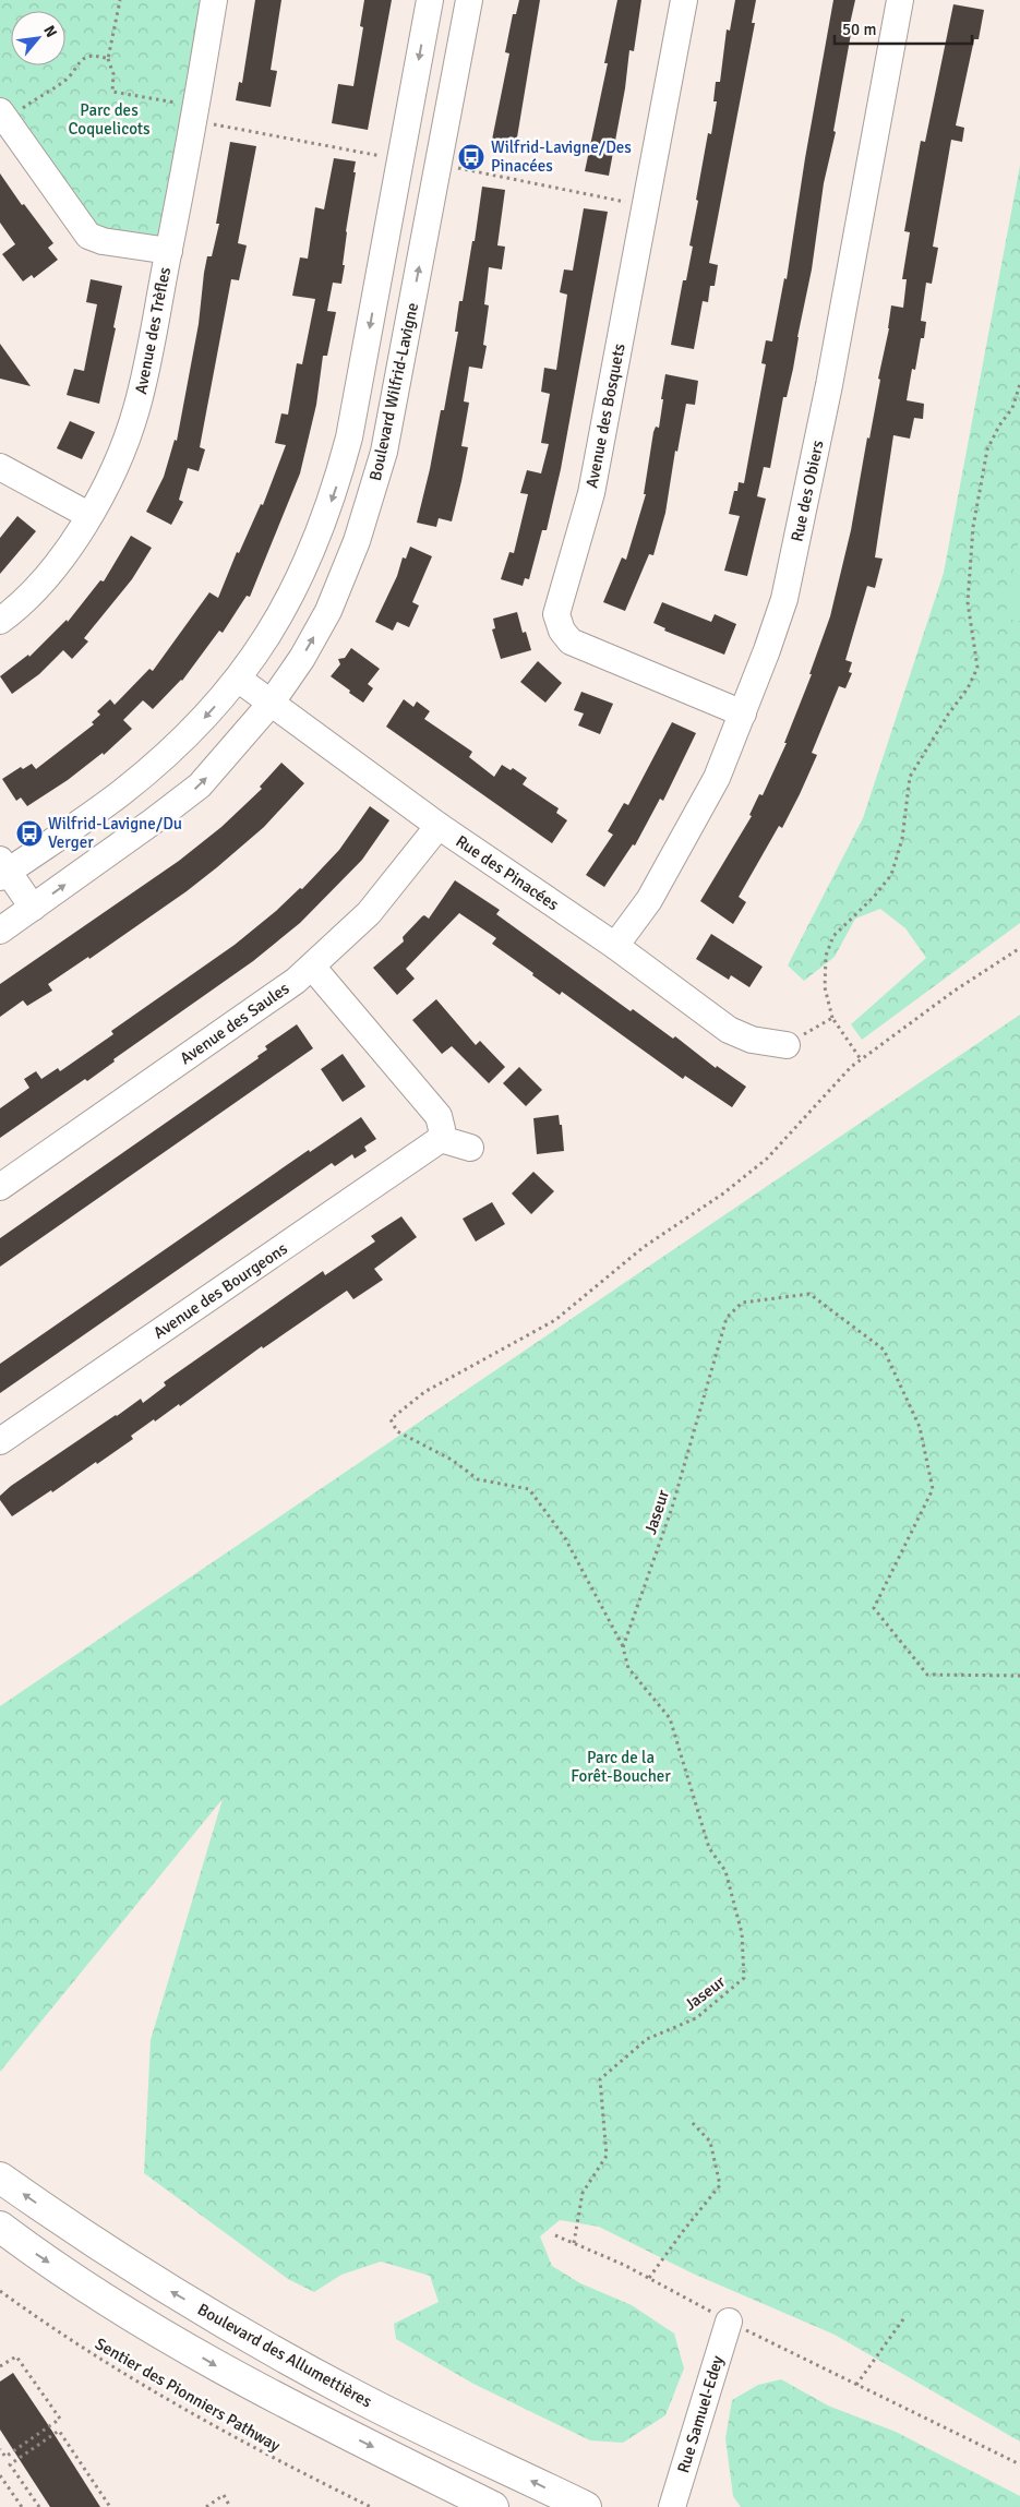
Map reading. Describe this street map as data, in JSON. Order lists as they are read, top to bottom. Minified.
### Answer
{"streets":{"highway":["Boulevard des Allumettières"],"street":["Avenue des Trèfles","Boulevard Wilfrid-Lavigne","Avenue des Bosquets","Rue des Obiers","Rue des Pinacées","Avenue des Saules","Avenue des Bourgeons","Rue Samuel-Edey"],"path":["Jaseur","Sentier des Pionniers Pathway"]},"crossings":[["Boulevard Wilfrid-Lavigne","Rue des Pinacées"],["Avenue des Bosquets","Rue des Obiers"],["Rue des Obiers","Rue des Pinacées"],["Rue des Pinacées","Avenue des Saules"]],"parks":["Parc des Coquelicots","Parc de la Forêt-Boucher"],"places":{"bus stop":["Wilfrid-Lavigne/Des Pinacées","Wilfrid-Lavigne/Du Verger"]},"scale_bar":"50 m","north":"top right"}
